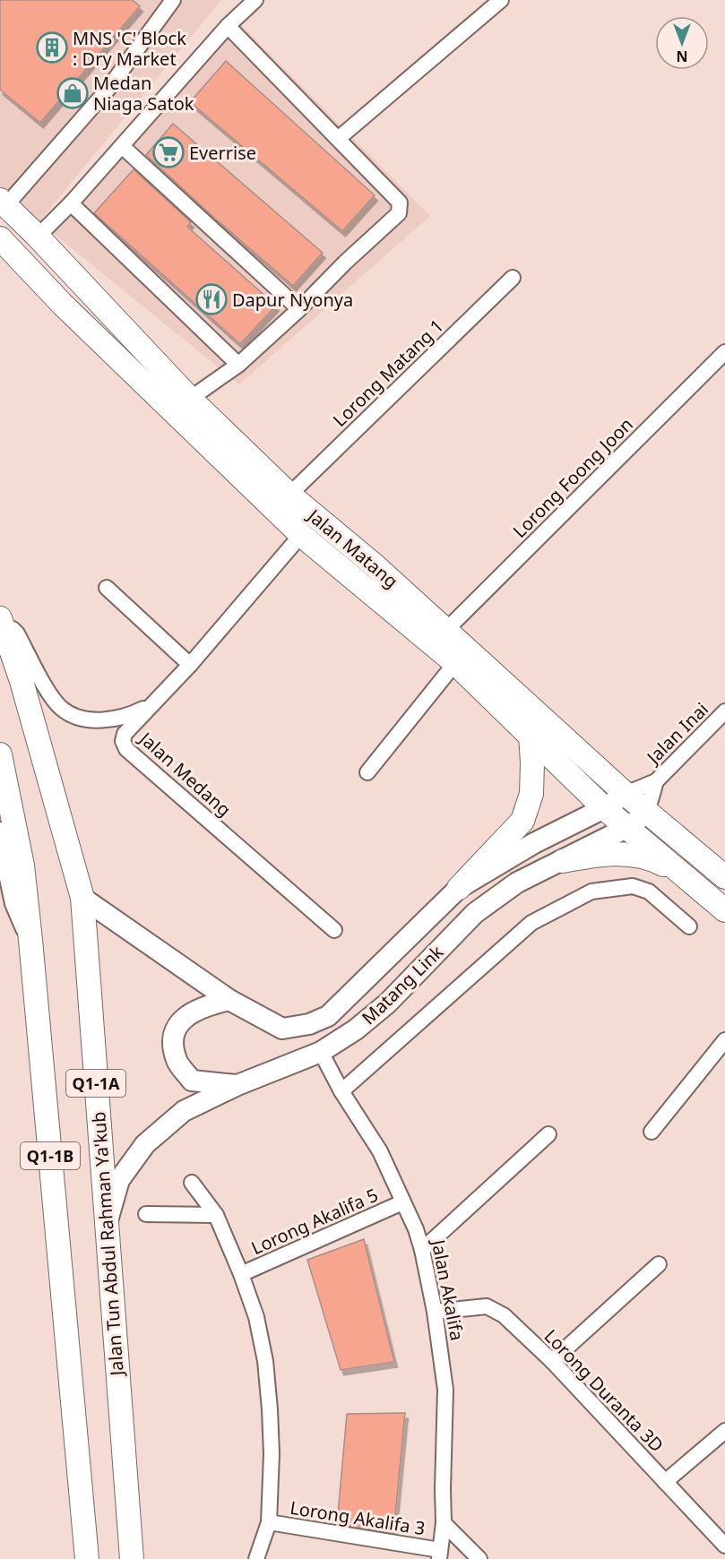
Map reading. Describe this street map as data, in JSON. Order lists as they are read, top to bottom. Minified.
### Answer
{"streets":{"main road":["Jalan Matang","Q1-1A","Q1-1B","Jalan Tun Abdul Rahman Ya'kub"],"street":["Lorong Matang 1","Lorong Foong Joon","Jalan Inai","Jalan Medang","Matang Link","Lorong Akalifa 5","Jalan Akalifa","Lorong Duranta 3D","Lorong Akalifa 3"]},"crossings":[["Lorong Matang 1","Jalan Matang"],["Lorong Foong Joon","Jalan Matang"],["Jalan Matang","Jalan Medang"],["Jalan Matang","Matang Link"],["Matang Link","Jalan Tun Abdul Rahman Ya'kub"],["Matang Link","Jalan Akalifa"],["Lorong Akalifa 5","Jalan Akalifa"],["Jalan Akalifa","Lorong Duranta 3D"],["Jalan Akalifa","Lorong Akalifa 3"]],"places":{"building":["MNS 'C' Block : Dry Market"],"shop":["Medan Niaga Satok"],"supermarket":["Everrise"],"restaurant":["Dapur Nyonya"]},"north":"bottom"}
